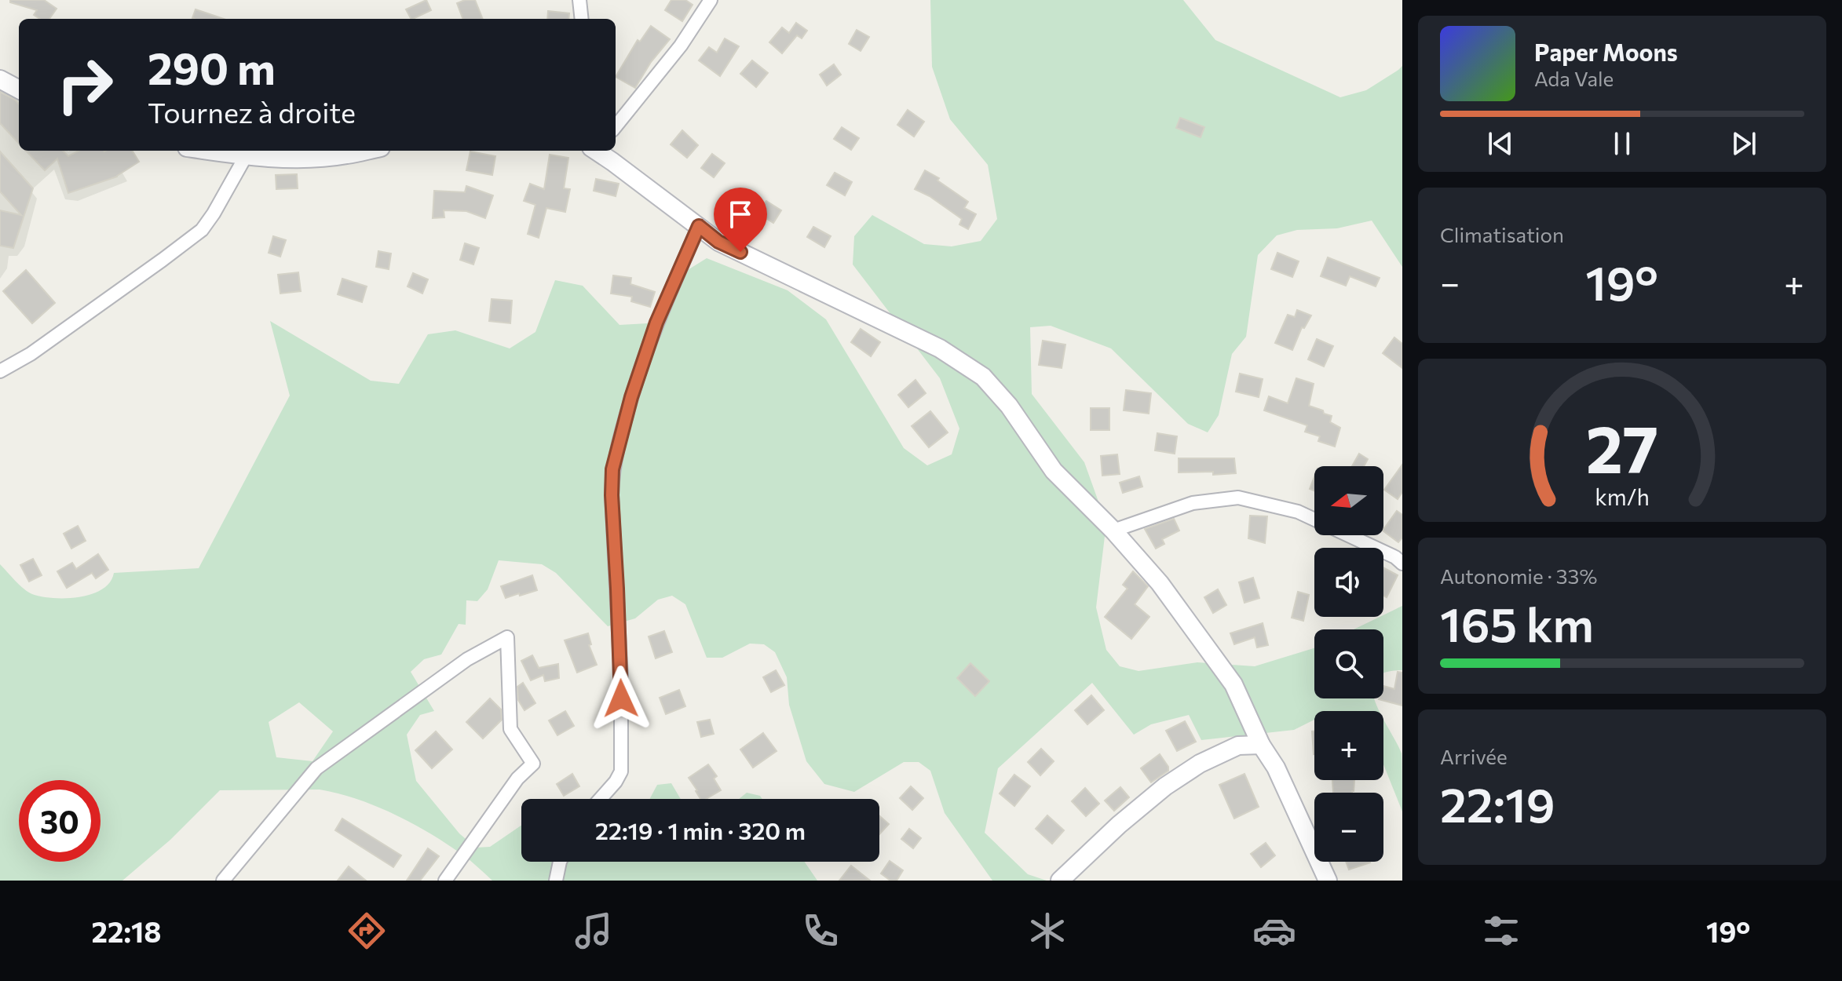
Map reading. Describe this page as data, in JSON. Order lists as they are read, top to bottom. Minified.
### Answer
{"north":"left","page":{"turn":["290 m","Tournez à droite"],"song":["Paper Moons","Ada Vale"],"tile":["Climatisation",["Autonomie · 33%","165 km"],["Arrivée","22:19"]],"heat":["−","19°","+"],"map_buttons":["+","−"],"limit":"30","trip":"22:19 · 1 min · 320 m","tabs":["22:18","19°"],"gauge":["27","km/h"]}}
